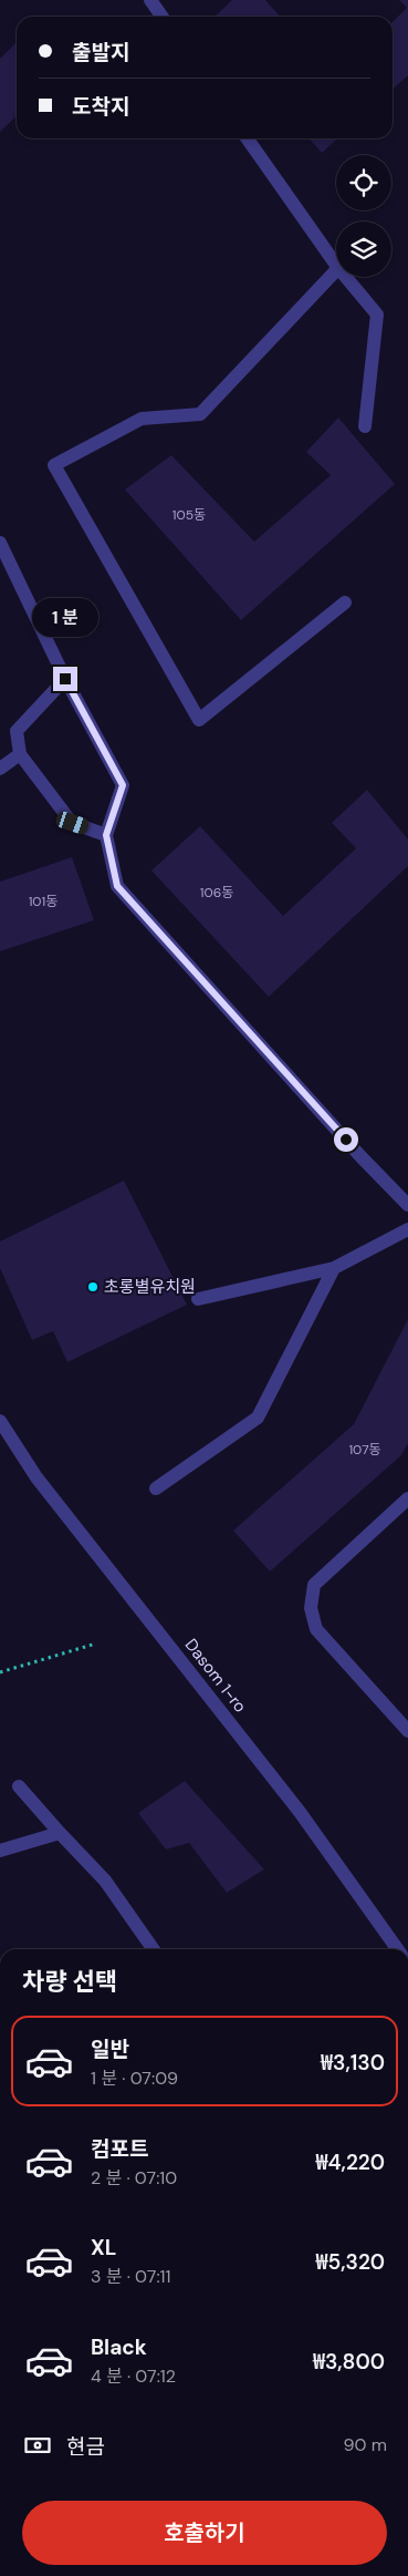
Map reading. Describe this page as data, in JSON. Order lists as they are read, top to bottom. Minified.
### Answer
{"streets":{"street":["Dasom 1-ro"]},"places":["초롱별유치원"],"house_numbers":["105동","106동","101동","107동"],"page":{"banner":["출발지","도착지"],"bubble":"1 분","heading":"차량 선택","list":[{"name":"일반","note":"1 분 · 07:09","value":"₩3,130"},{"name":"컴포트","note":"2 분 · 07:10","value":"₩4,220"},{"name":"XL","note":"3 분 · 07:11","value":"₩5,320"},{"name":"Black","note":"4 분 · 07:12","value":"₩3,800"}],"pay":["현금","90 m"],"buttons":"호출하기"}}
